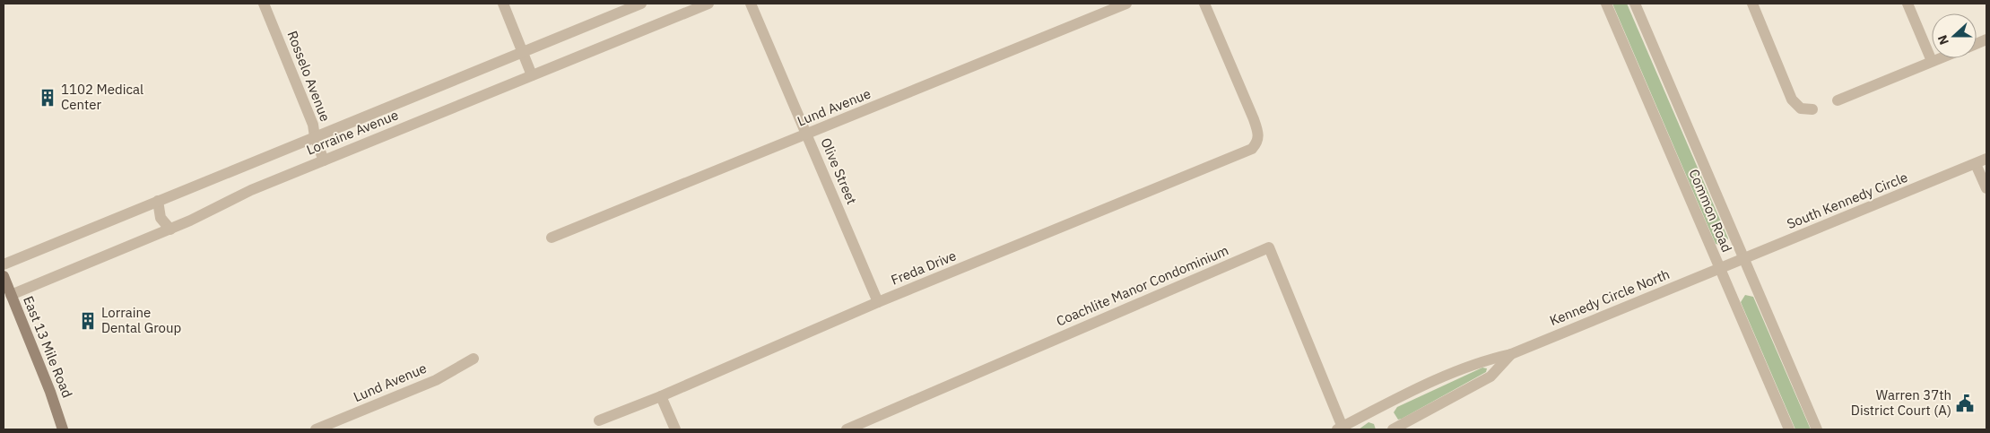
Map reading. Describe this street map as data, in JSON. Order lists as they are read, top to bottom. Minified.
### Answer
{"streets":{"main road":["East 13 Mile Road"],"street":["Rosselo Avenue","Lund Avenue","Lorraine Avenue","Olive Street","South Kennedy Circle","Common Road","Freda Drive","Coachlite Manor Condominium","Kennedy Circle North"]},"crossings":[["Rosselo Avenue","Lorraine Avenue"],["Lund Avenue","Olive Street"],["Lorraine Avenue","East 13 Mile Road"],["Olive Street","Freda Drive"],["South Kennedy Circle","Common Road"],["South Kennedy Circle","Kennedy Circle North"],["Common Road","Kennedy Circle North"],["Coachlite Manor Condominium","Kennedy Circle North"]],"places":{"building":["1102 Medical Center","Lorraine Dental Group"],"public building":["Warren 37th District Court (A)"]},"north":"left"}
